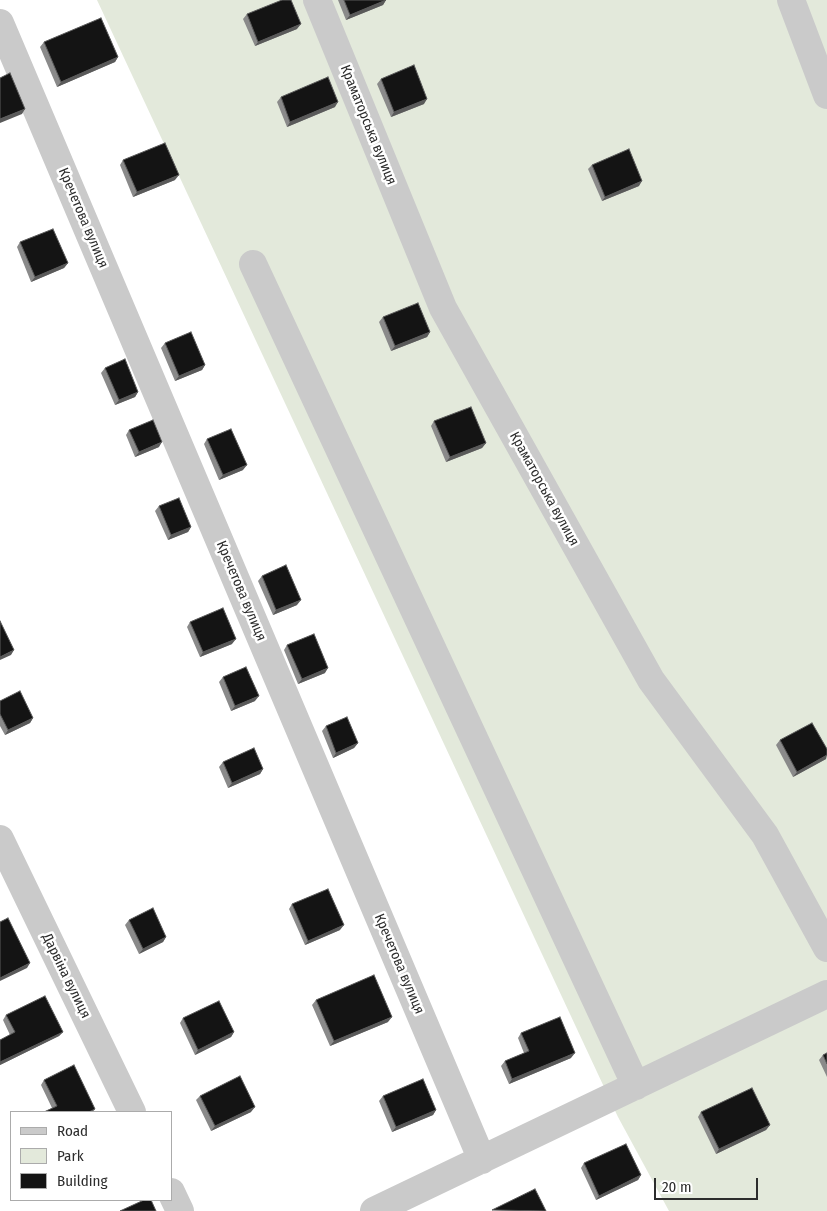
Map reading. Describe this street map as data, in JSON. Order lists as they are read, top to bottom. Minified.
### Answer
{"streets":{"street":["Краматорська вулиця","Кречетова вулиця","Дарвіна вулиця"]},"legend":["Road","Park","Building"],"scale_bar":"20 m"}
